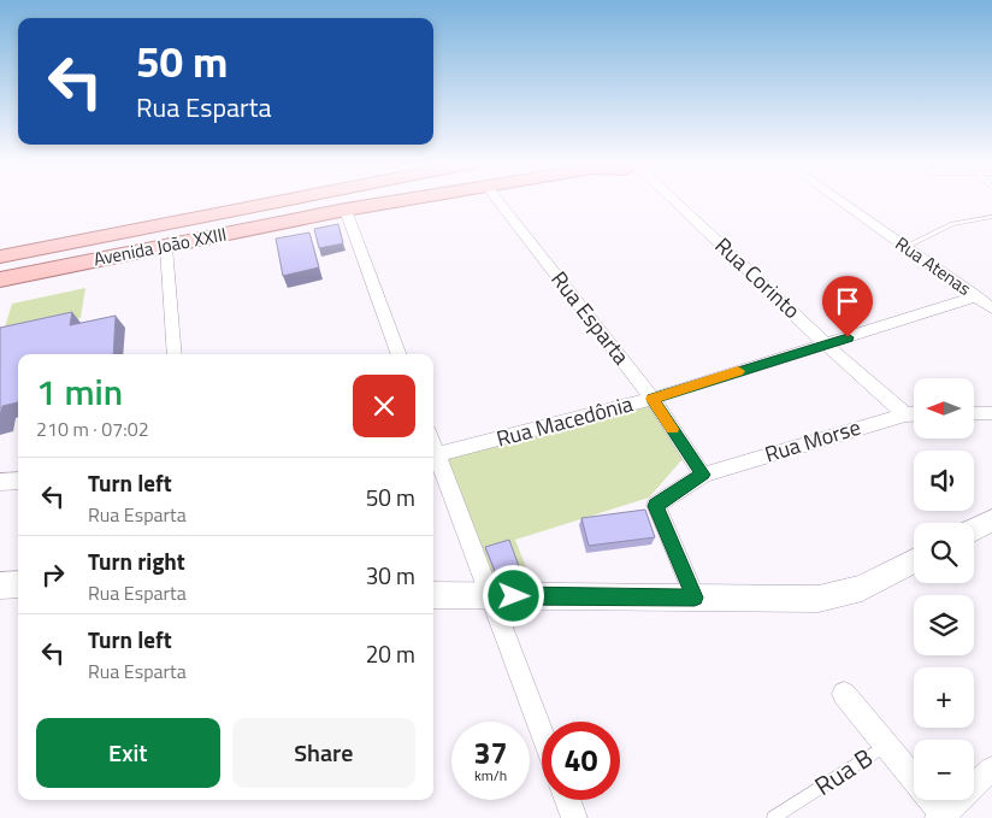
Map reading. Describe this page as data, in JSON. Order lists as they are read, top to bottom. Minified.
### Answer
{"streets":{"main road":["Avenida João XXIII"],"street":["Rua Atenas","Rua Corinto","Rua Esparta","Rua Macedônia","Rua Morse"],"lane":["Rua B"]},"crossings":[["Rua Atenas","Rua Macedônia"],["Rua Corinto","Rua Macedônia"],["Rua Corinto","Rua Morse"],["Rua Esparta","Rua Macedônia"],["Rua Esparta","Rua Morse"]],"north":"left","page":{"turn":["50 m","Rua Esparta"],"heading":["1 min","210 m · 07:02"],"map_buttons":["+","−"],"list":[{"name":"Turn left","note":"Rua Esparta","value":"50 m"},{"name":"Turn right","note":"Rua Esparta","value":"30 m"},{"name":"Turn left","note":"Rua Esparta","value":"20 m"}],"buttons":["Exit","Share"],"speed":"37 km/h","limit":"40"}}
